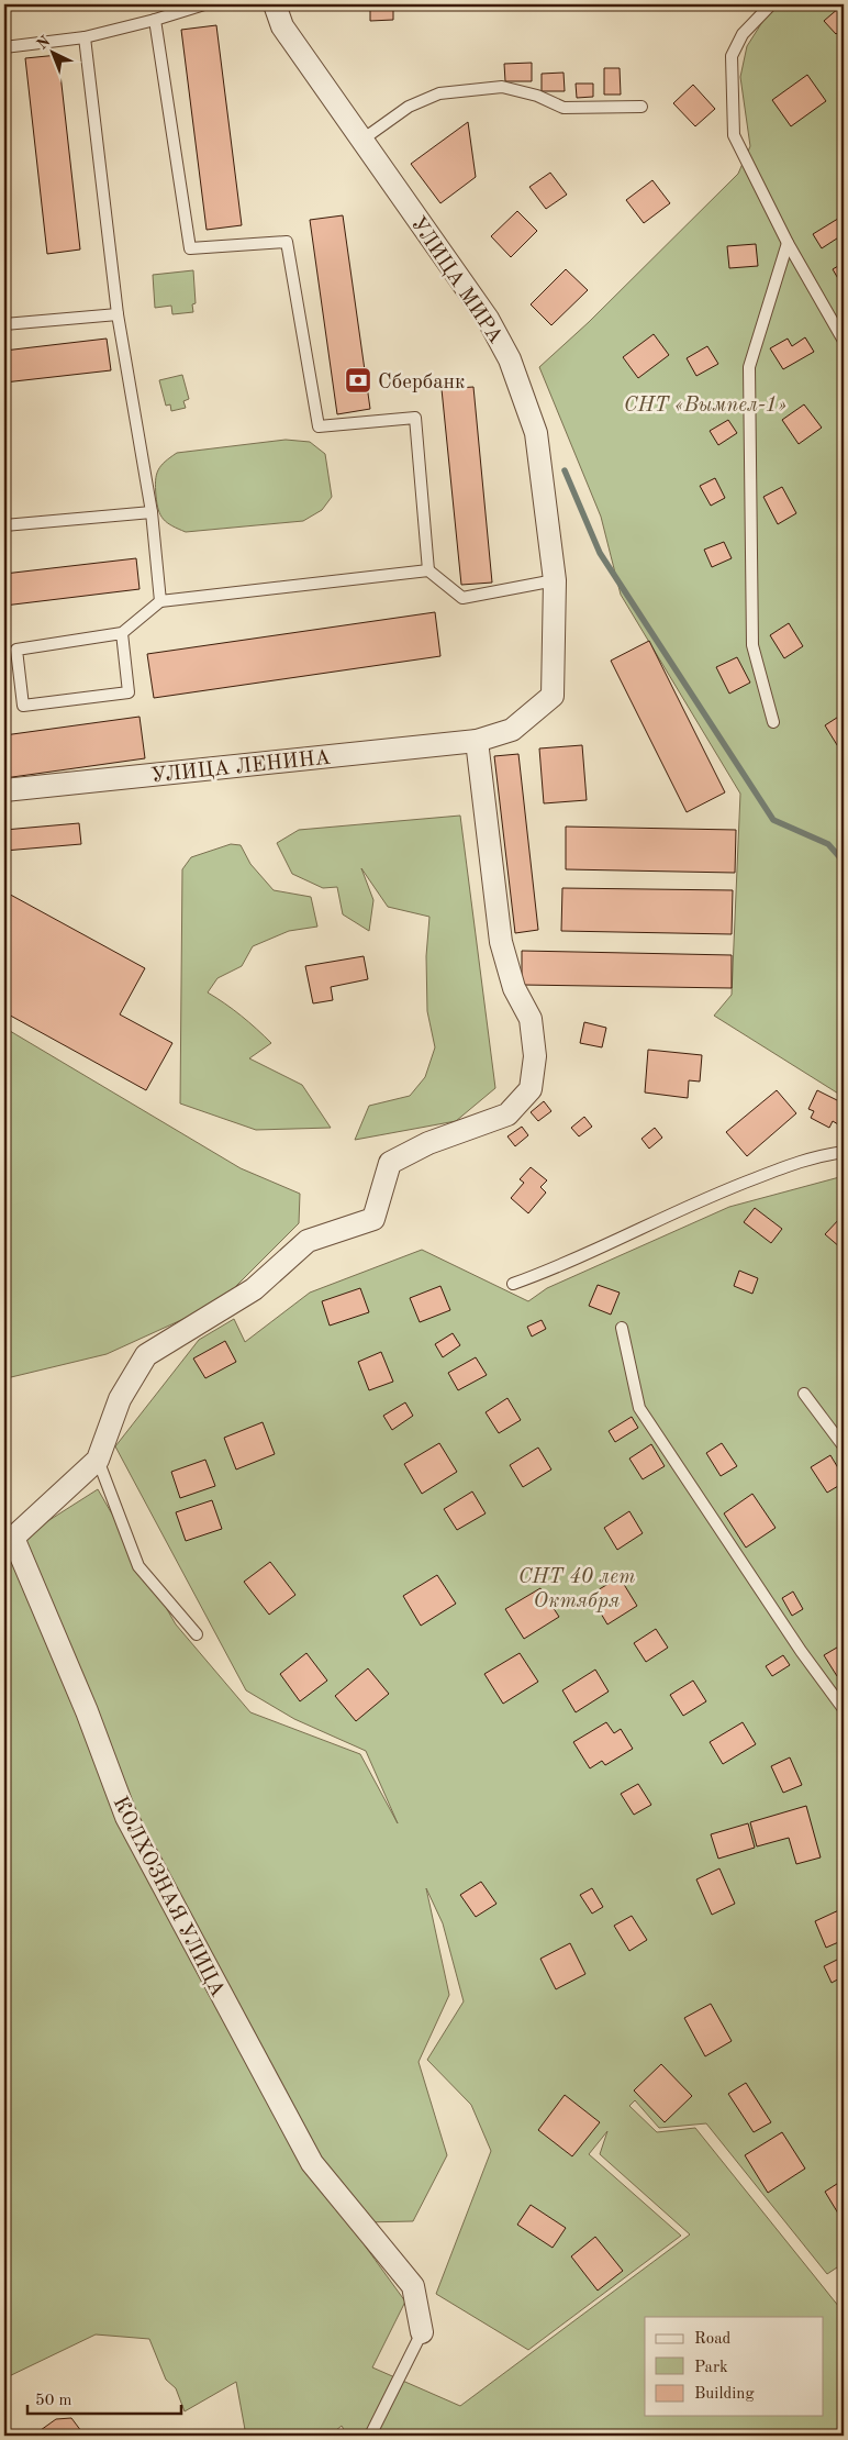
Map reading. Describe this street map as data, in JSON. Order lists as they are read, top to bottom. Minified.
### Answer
{"streets":{"street":["УЛИЦА МИРА","УЛИЦА ЛЕНИНА","КОЛХОЗНАЯ УЛИЦА"]},"crossings":[["УЛИЦА МИРА","УЛИЦА ЛЕНИНА"]],"parks":["СНТ «Вымпел-1»","СНТ 40 лет Октября"],"places":{"bank":["Сбербанк"]},"legend":["Road","Park","Building"],"scale_bar":"50 m","north":"top left"}
